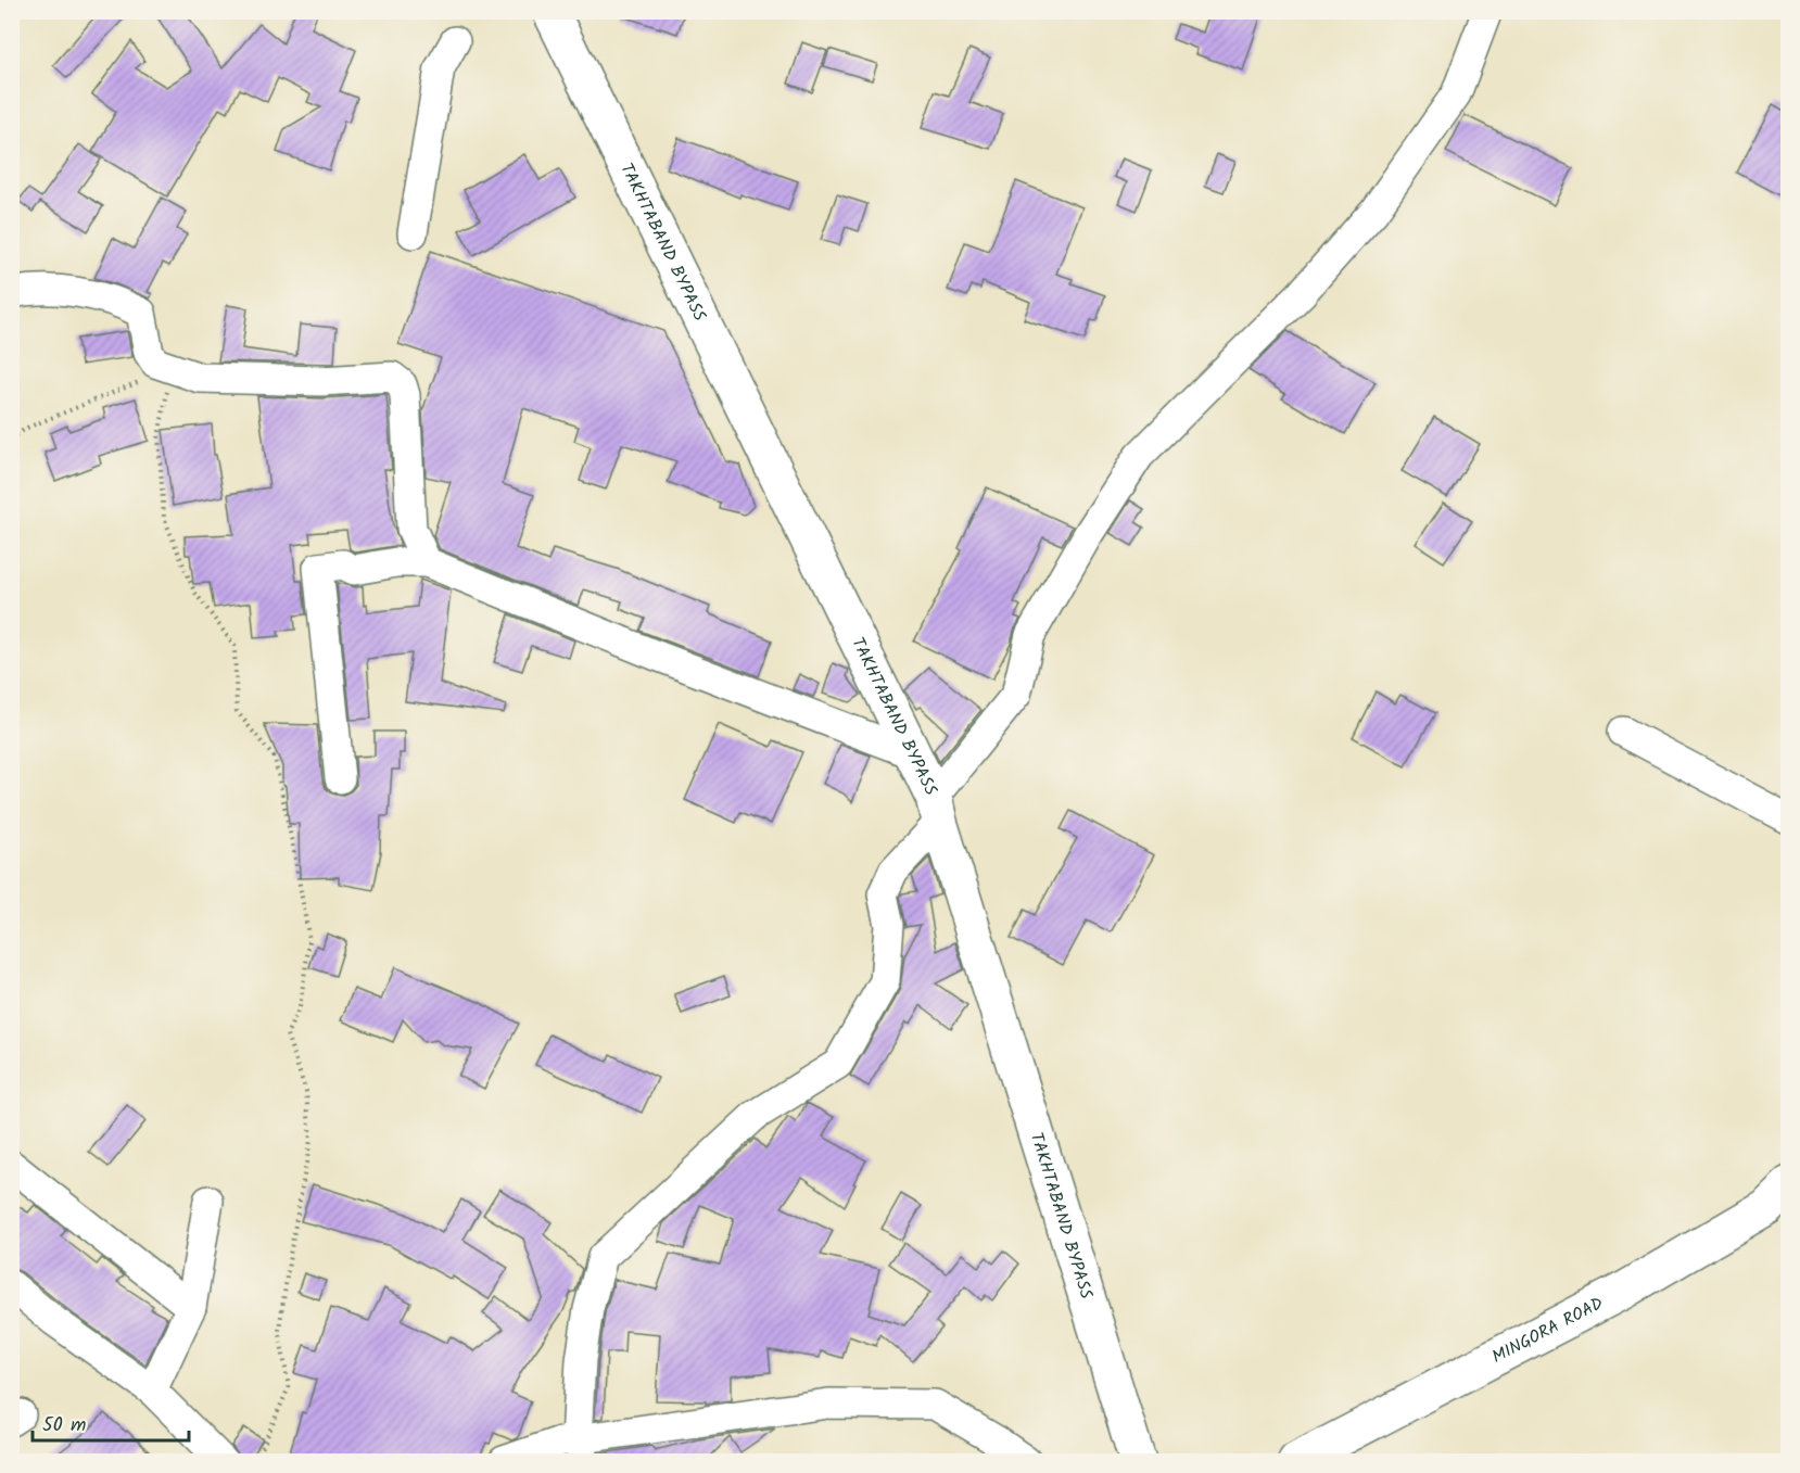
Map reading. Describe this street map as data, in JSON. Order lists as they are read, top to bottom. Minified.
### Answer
{"streets":{"main road":["TAKHTABAND BYPASS","MINGORA ROAD"]},"scale_bar":"50 m"}
